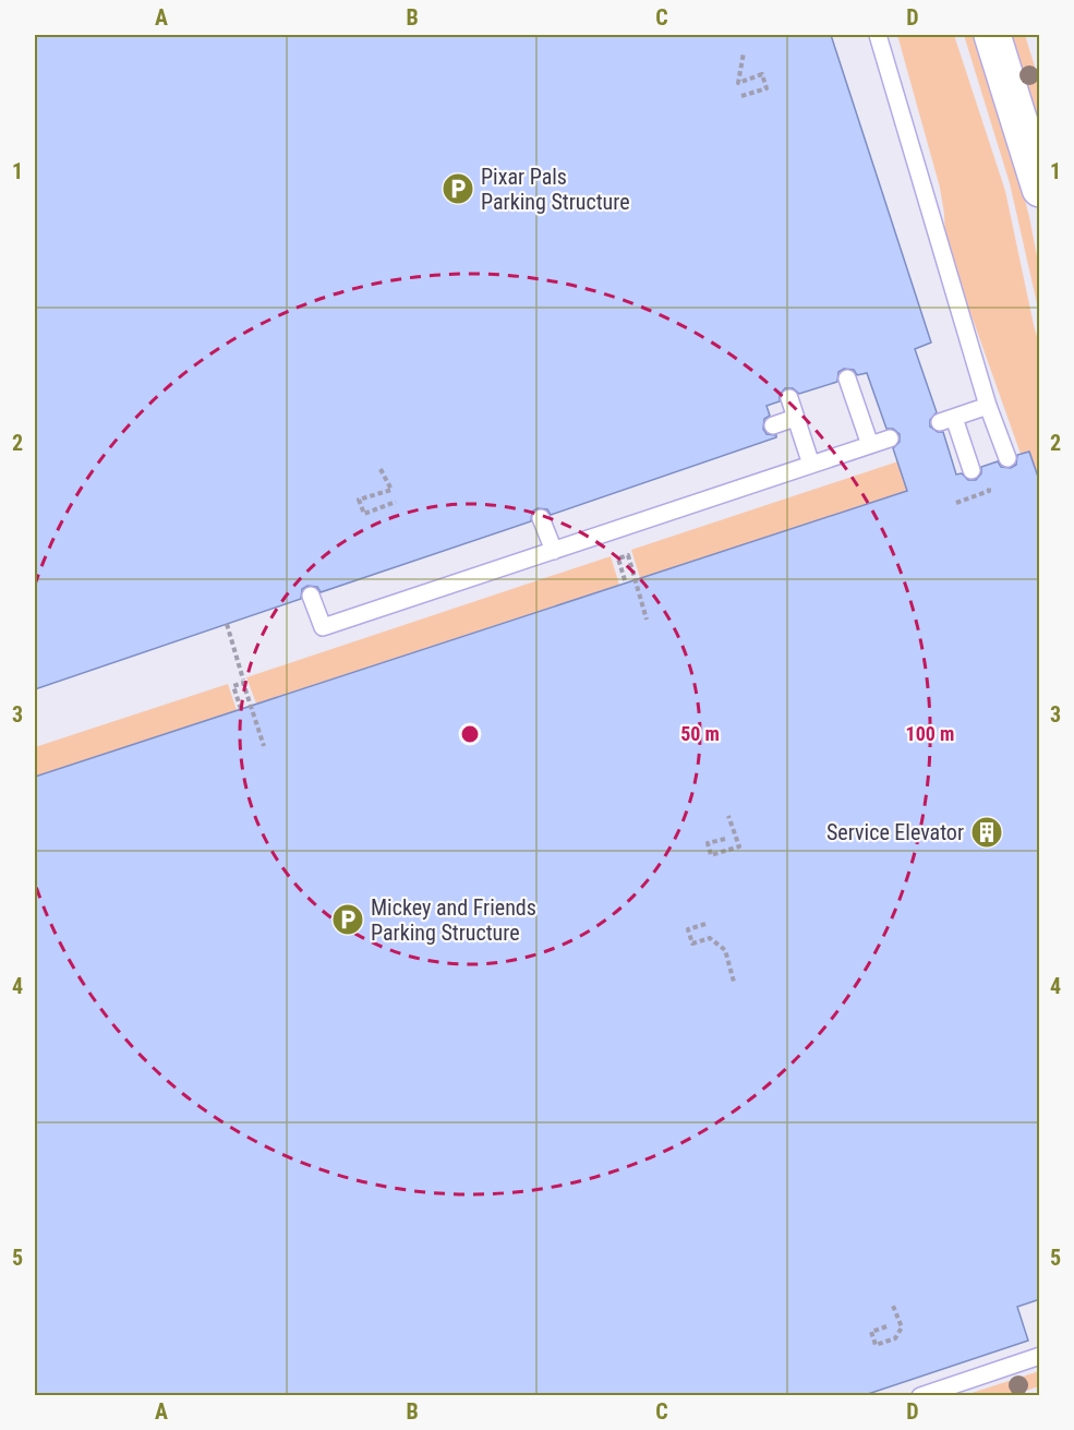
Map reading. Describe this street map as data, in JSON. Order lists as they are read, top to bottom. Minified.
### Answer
{"places":{"parking":["Pixar Pals Parking Structure","Mickey and Friends Parking Structure"],"building":["Service Elevator"]},"grid":{"columns":["A","B","C","D"],"rows":["1","2","3","4","5"]},"rings":["50 m","100 m"]}
